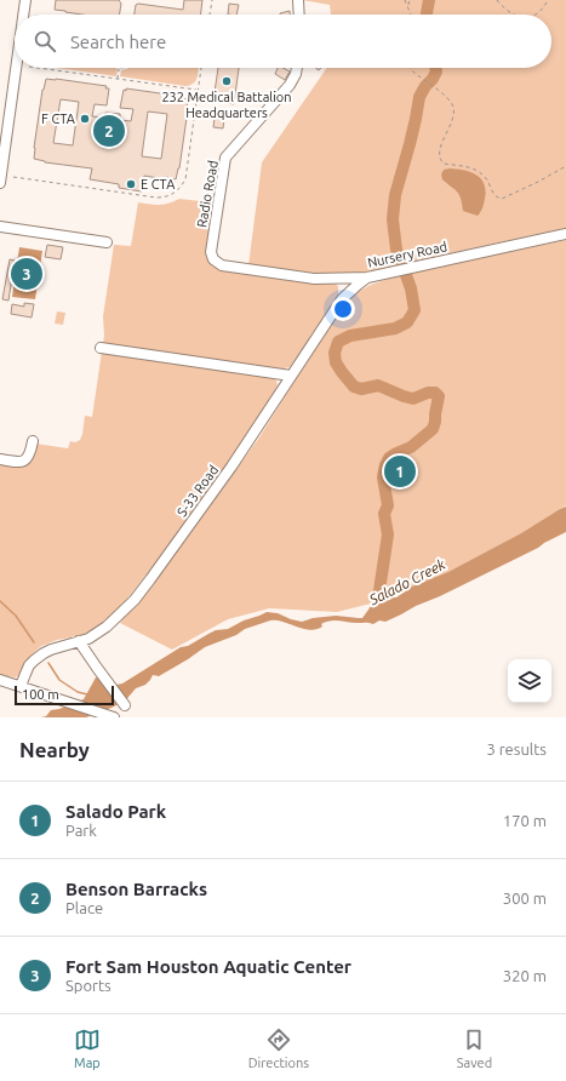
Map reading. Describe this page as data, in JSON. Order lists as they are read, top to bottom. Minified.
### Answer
{"streets":{"street":["Radio Road","Nursery Road","S-33 Road"]},"crossings":[["Radio Road","Nursery Road"],["Nursery Road","S-33 Road"]],"water":["Salado Creek"],"places":["232 Medical Battalion Headquarters","F CTA","E CTA"],"scale_bar":"100 m","page":{"search":"Search here","pins":["2","3","1"],"scale":"100 m","heading":["Nearby","3 results"],"list":[{"mark":"1","name":"Salado Park","note":"Park","value":"170 m"},{"mark":"2","name":"Benson Barracks","note":"Place","value":"300 m"},{"mark":"3","name":"Fort Sam Houston Aquatic Center","note":"Sports","value":"320 m"}],"nav":["Map","Directions","Saved"]}}
